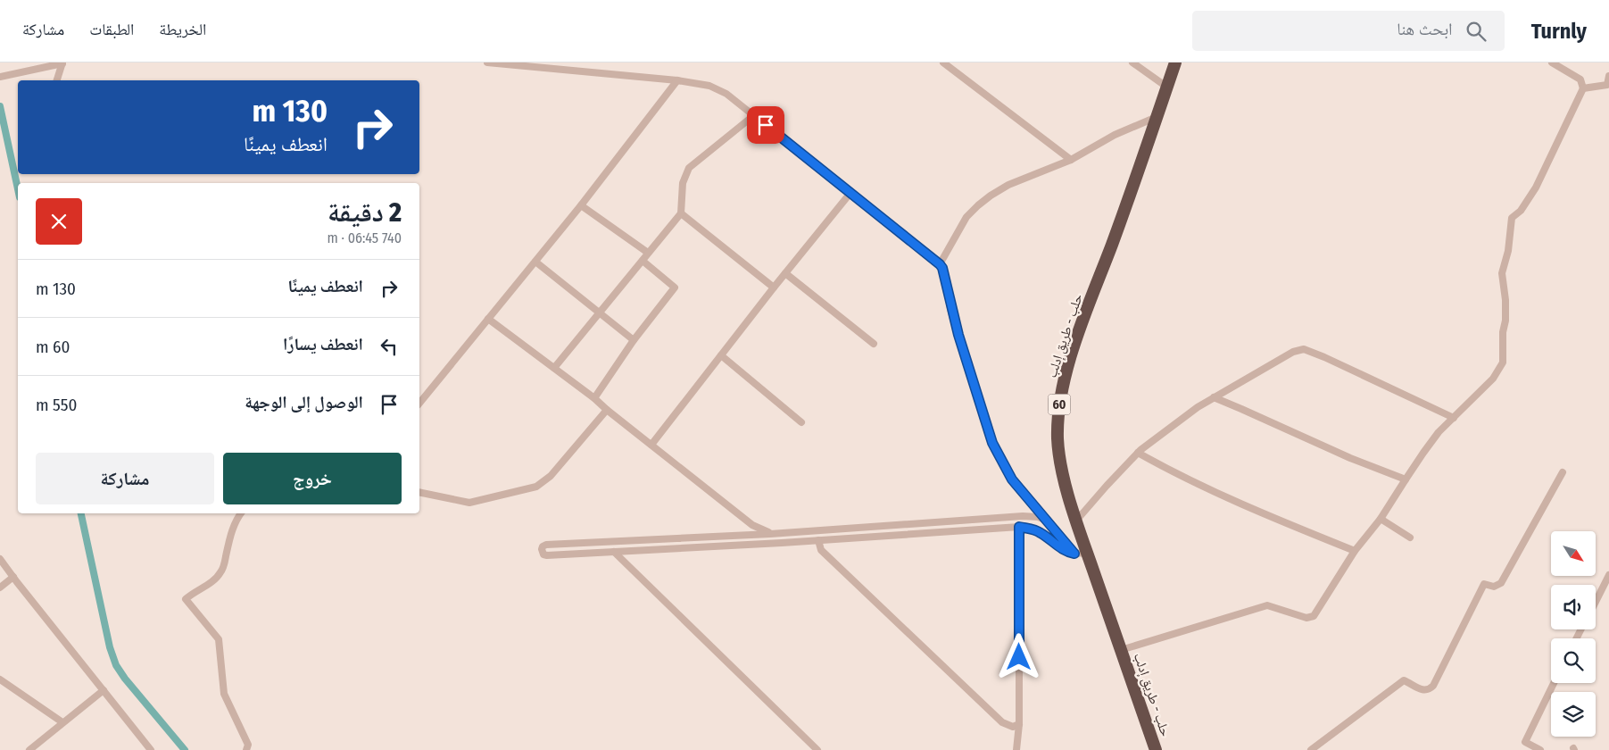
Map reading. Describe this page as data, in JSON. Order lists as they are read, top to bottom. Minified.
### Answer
{"streets":{"highway":["حلب - طريق إدلب","60"]},"north":"bottom right","page":{"header":"Turnly","search":"ابحث هنا","nav":["الخريطة","الطبقات","مشاركة"],"turn":["130 m","انعطف يمينًا"],"heading":["2 دقيقة","740 m · 06:45"],"list":[{"name":"انعطف يمينًا","value":"130 m"},{"name":"انعطف يسارًا","value":"60 m"},{"name":"الوصول إلى الوجهة","value":"550 m"}],"buttons":["خروج","مشاركة"]}}
